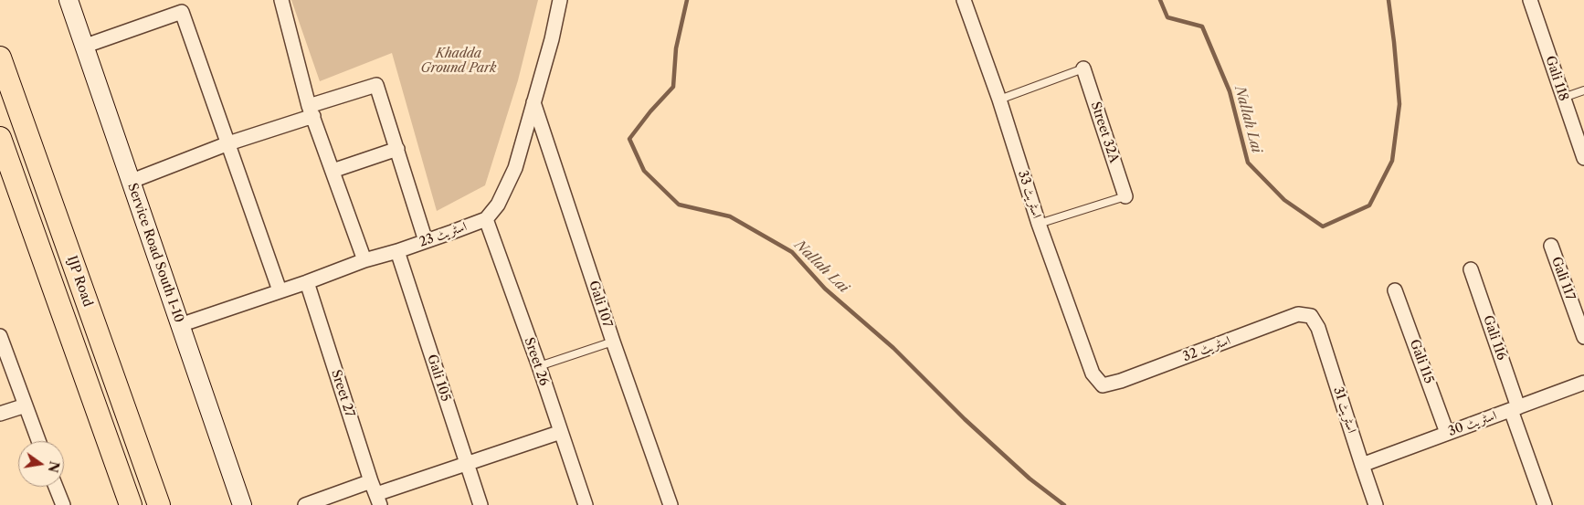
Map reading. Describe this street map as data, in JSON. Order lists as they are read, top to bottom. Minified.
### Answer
{"streets":{"highway":["IJP Road"],"main road":["Service Road South I-10"],"street":["Gali 118","Street 32A","اسٹریٹ 33","اسٹریٹ 23","Gali 117","Gali 107","Gali 116","اسٹریٹ 32","Sreet 26","Gali 115","Gali 105","Sreet 27","اسٹریٹ 31","اسٹریٹ 30"]},"crossings":[["اسٹریٹ 33","اسٹریٹ 32"],["اسٹریٹ 23","Service Road South I-10"],["اسٹریٹ 23","Sreet 26"],["اسٹریٹ 23","Gali 105"],["اسٹریٹ 23","Sreet 27"],["Gali 116","اسٹریٹ 30"],["اسٹریٹ 32","اسٹریٹ 31"],["Gali 115","اسٹریٹ 30"],["اسٹریٹ 31","اسٹریٹ 30"]],"water":["Nallah Lai"],"parks":["Khadda Ground Park"],"north":"right"}
